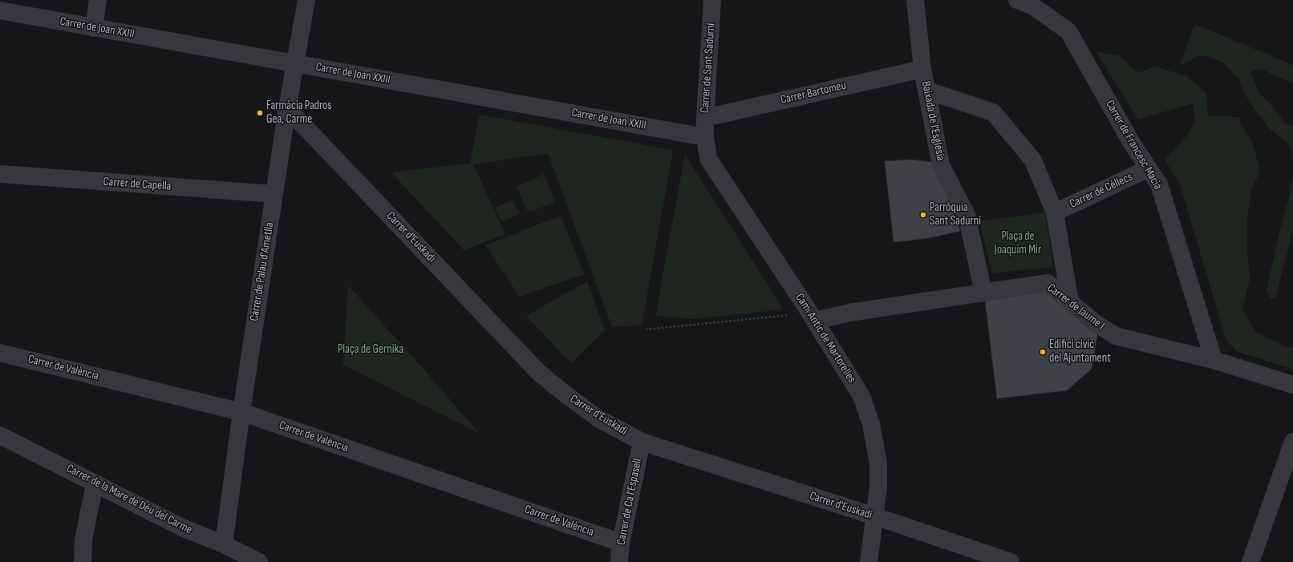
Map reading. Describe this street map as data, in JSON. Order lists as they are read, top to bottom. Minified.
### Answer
{"streets":{"street":["Carrer de Joan XXIII","Carrer de Sant Sadurní","Carrer Bartomeu","Baixada de l'Església","Carrer de Francesc Macià","Carrer de Capella","Carrer de Céllecs","Carrer d'Euskadi","Carrer de Palau d'Ametlla","Carrer de Jaume I","Camí Antic de Martorelles","Carrer de València","Carrer de la Mare de Déu del Carme","Carrer de Ca l'Espasell"]},"crossings":[["Carrer de Joan XXIII","Carrer de Sant Sadurní"],["Carrer de Joan XXIII","Carrer de Palau d'Ametlla"],["Carrer de Joan XXIII","Camí Antic de Martorelles"],["Carrer de Sant Sadurní","Carrer Bartomeu"],["Carrer de Sant Sadurní","Camí Antic de Martorelles"],["Carrer Bartomeu","Baixada de l'Església"],["Baixada de l'Església","Carrer de Jaume I"],["Carrer de Francesc Macià","Carrer de Céllecs"],["Carrer de Francesc Macià","Carrer de Jaume I"],["Carrer de Capella","Carrer de Palau d'Ametlla"],["Carrer d'Euskadi","Carrer de Palau d'Ametlla"],["Carrer d'Euskadi","Camí Antic de Martorelles"],["Carrer d'Euskadi","Carrer de Ca l'Espasell"],["Carrer de Palau d'Ametlla","Carrer de València"],["Carrer de Palau d'Ametlla","Carrer de la Mare de Déu del Carme"],["Carrer de Jaume I","Camí Antic de Martorelles"],["Carrer de València","Carrer de Ca l'Espasell"]],"parks":["Plaça de Joaquim Mir","Plaça de Gernika"],"places":["Farmàcia Padros Gea, Carme","Parròquia Sant Sadurní","Edifici cívic del Ajuntament"]}
